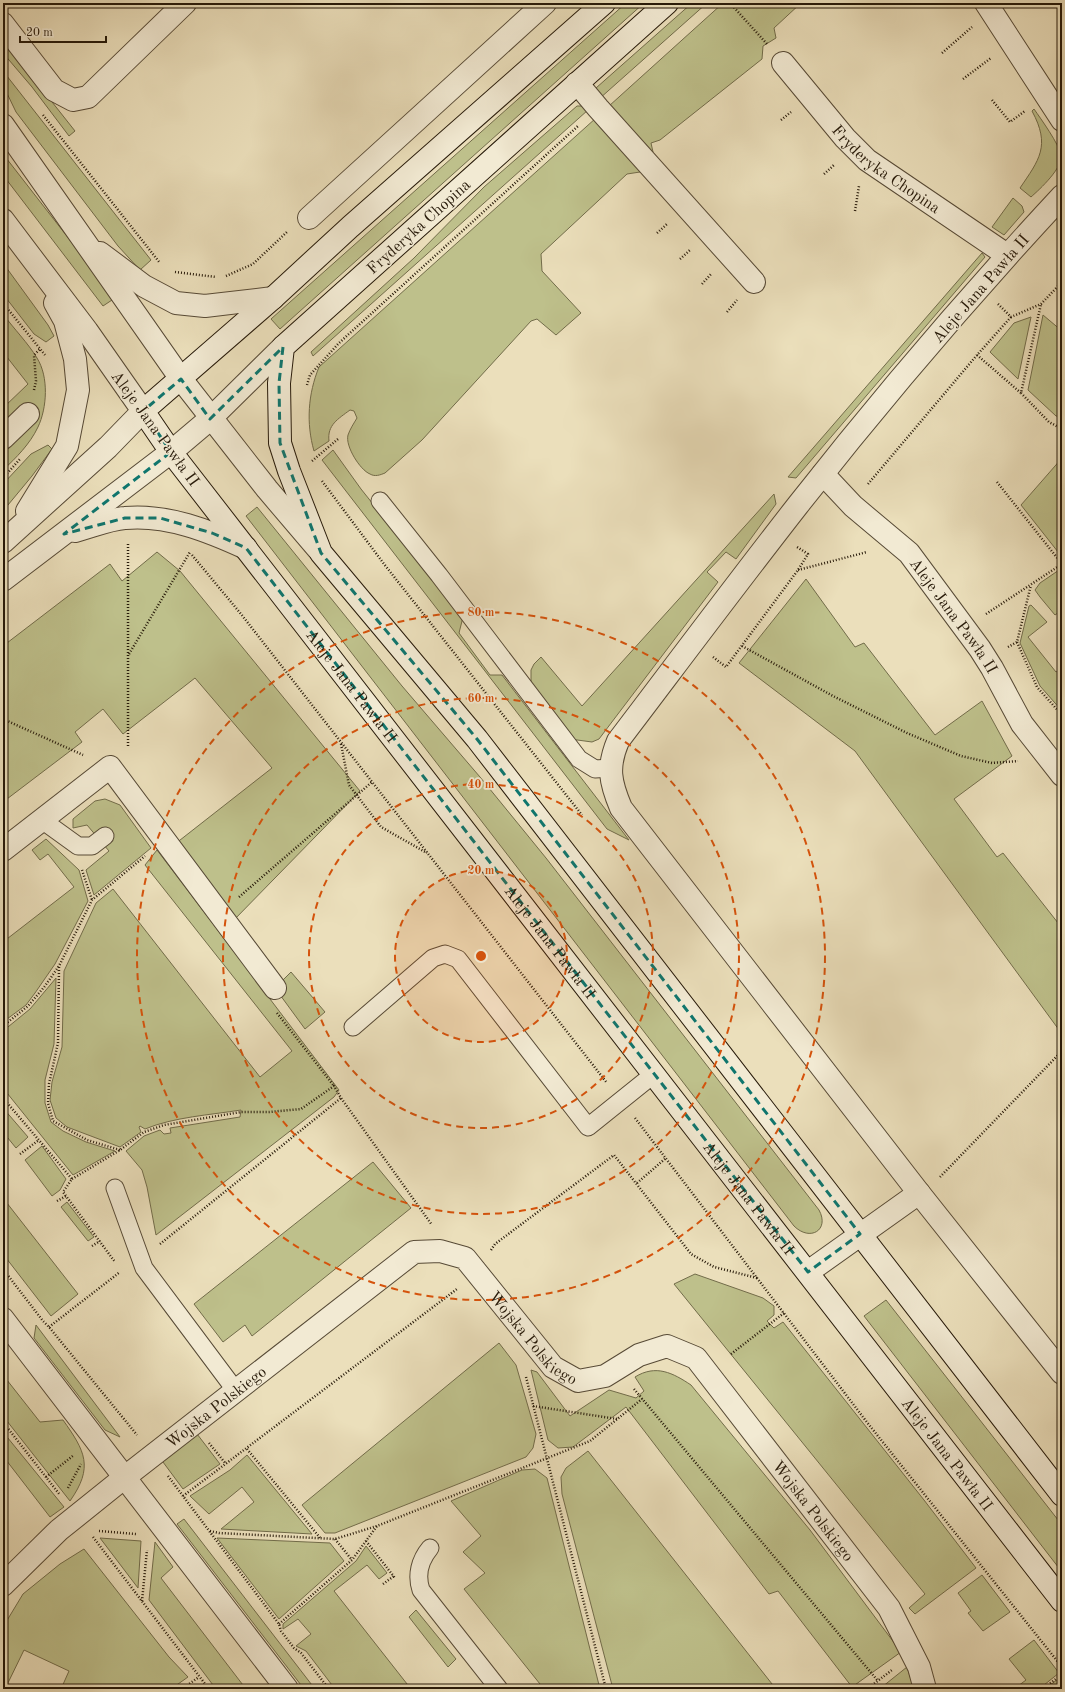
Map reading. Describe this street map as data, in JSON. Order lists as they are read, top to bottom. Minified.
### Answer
{"streets":{"street":["Fryderyka Chopina","Aleje Jana Pawła II","Wojska Polskiego"]},"crossings":[["Fryderyka Chopina","Aleje Jana Pawła II"]],"scale_bar":"20 m","rings":["80 m","60 m","40 m","20 m"]}
